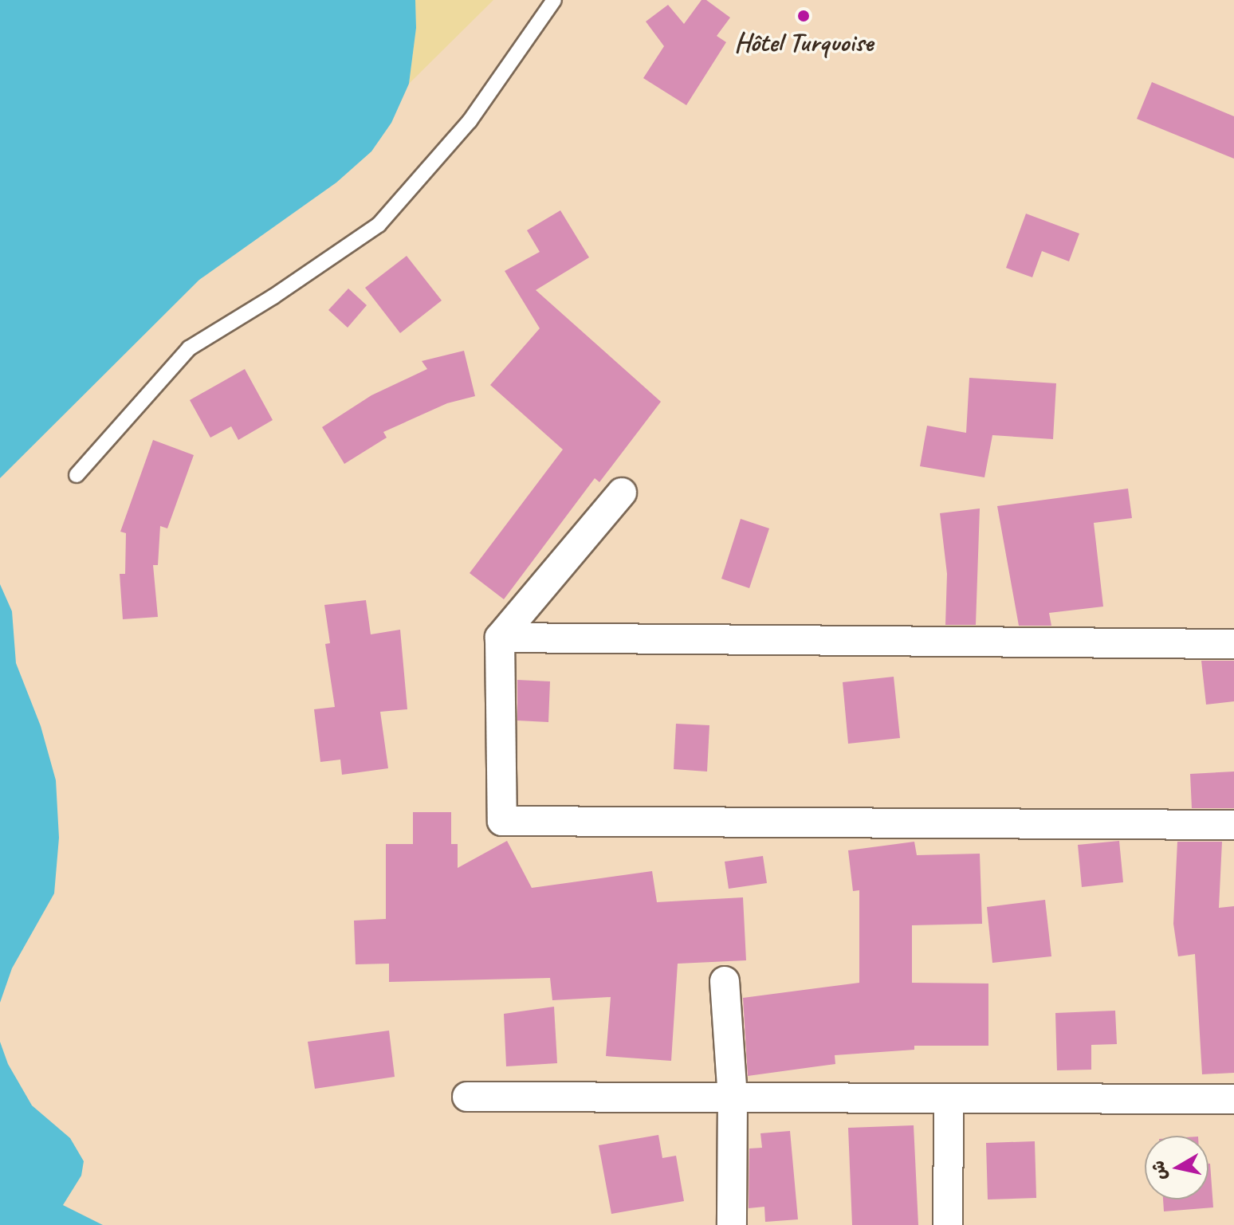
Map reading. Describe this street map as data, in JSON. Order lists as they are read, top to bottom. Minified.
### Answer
{"places":["Hôtel Turquoise"],"north":"left"}
